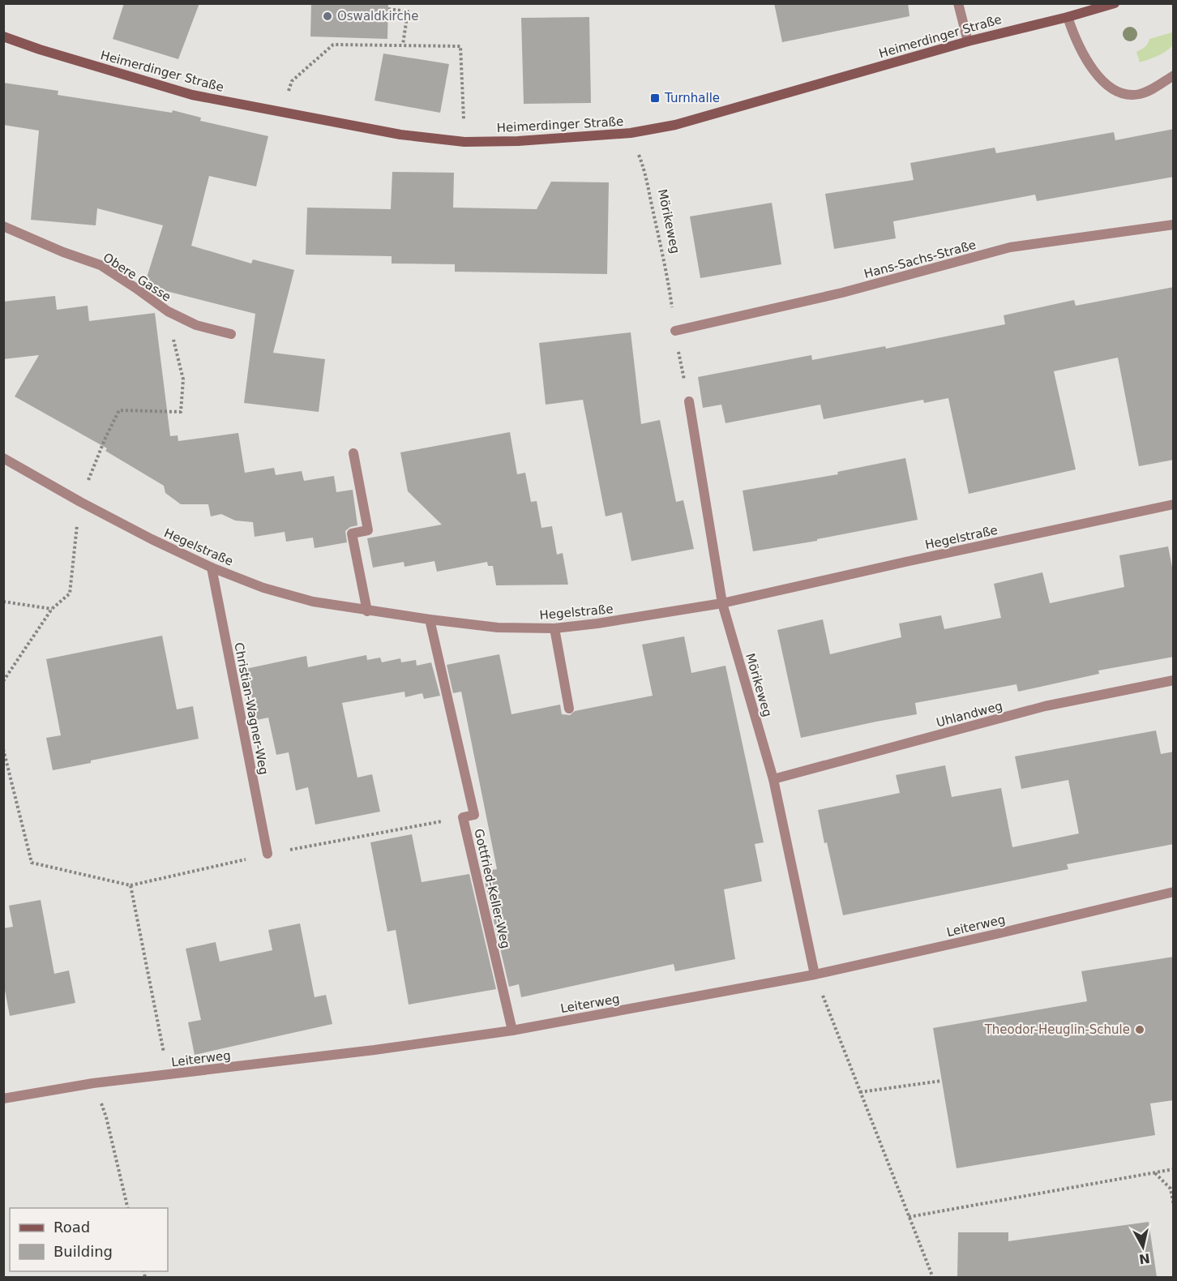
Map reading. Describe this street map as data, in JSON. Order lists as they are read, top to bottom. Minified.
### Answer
{"streets":{"street":["Heimerdinger Straße","Mörikeweg","Hans-Sachs-Straße","Obere Gasse","Hegelstraße","Christian-Wagner-Weg","Uhlandweg","Gottfried-Keller-Weg","Leiterweg"]},"crossings":[["Mörikeweg","Hegelstraße"],["Mörikeweg","Uhlandweg"],["Mörikeweg","Leiterweg"],["Hegelstraße","Christian-Wagner-Weg"],["Hegelstraße","Gottfried-Keller-Weg"],["Gottfried-Keller-Weg","Leiterweg"]],"places":{"other":["Oswaldkirche","Theodor-Heuglin-Schule"],"transit":["Turnhalle"]},"legend":["Road","Building"],"north":"bottom"}
